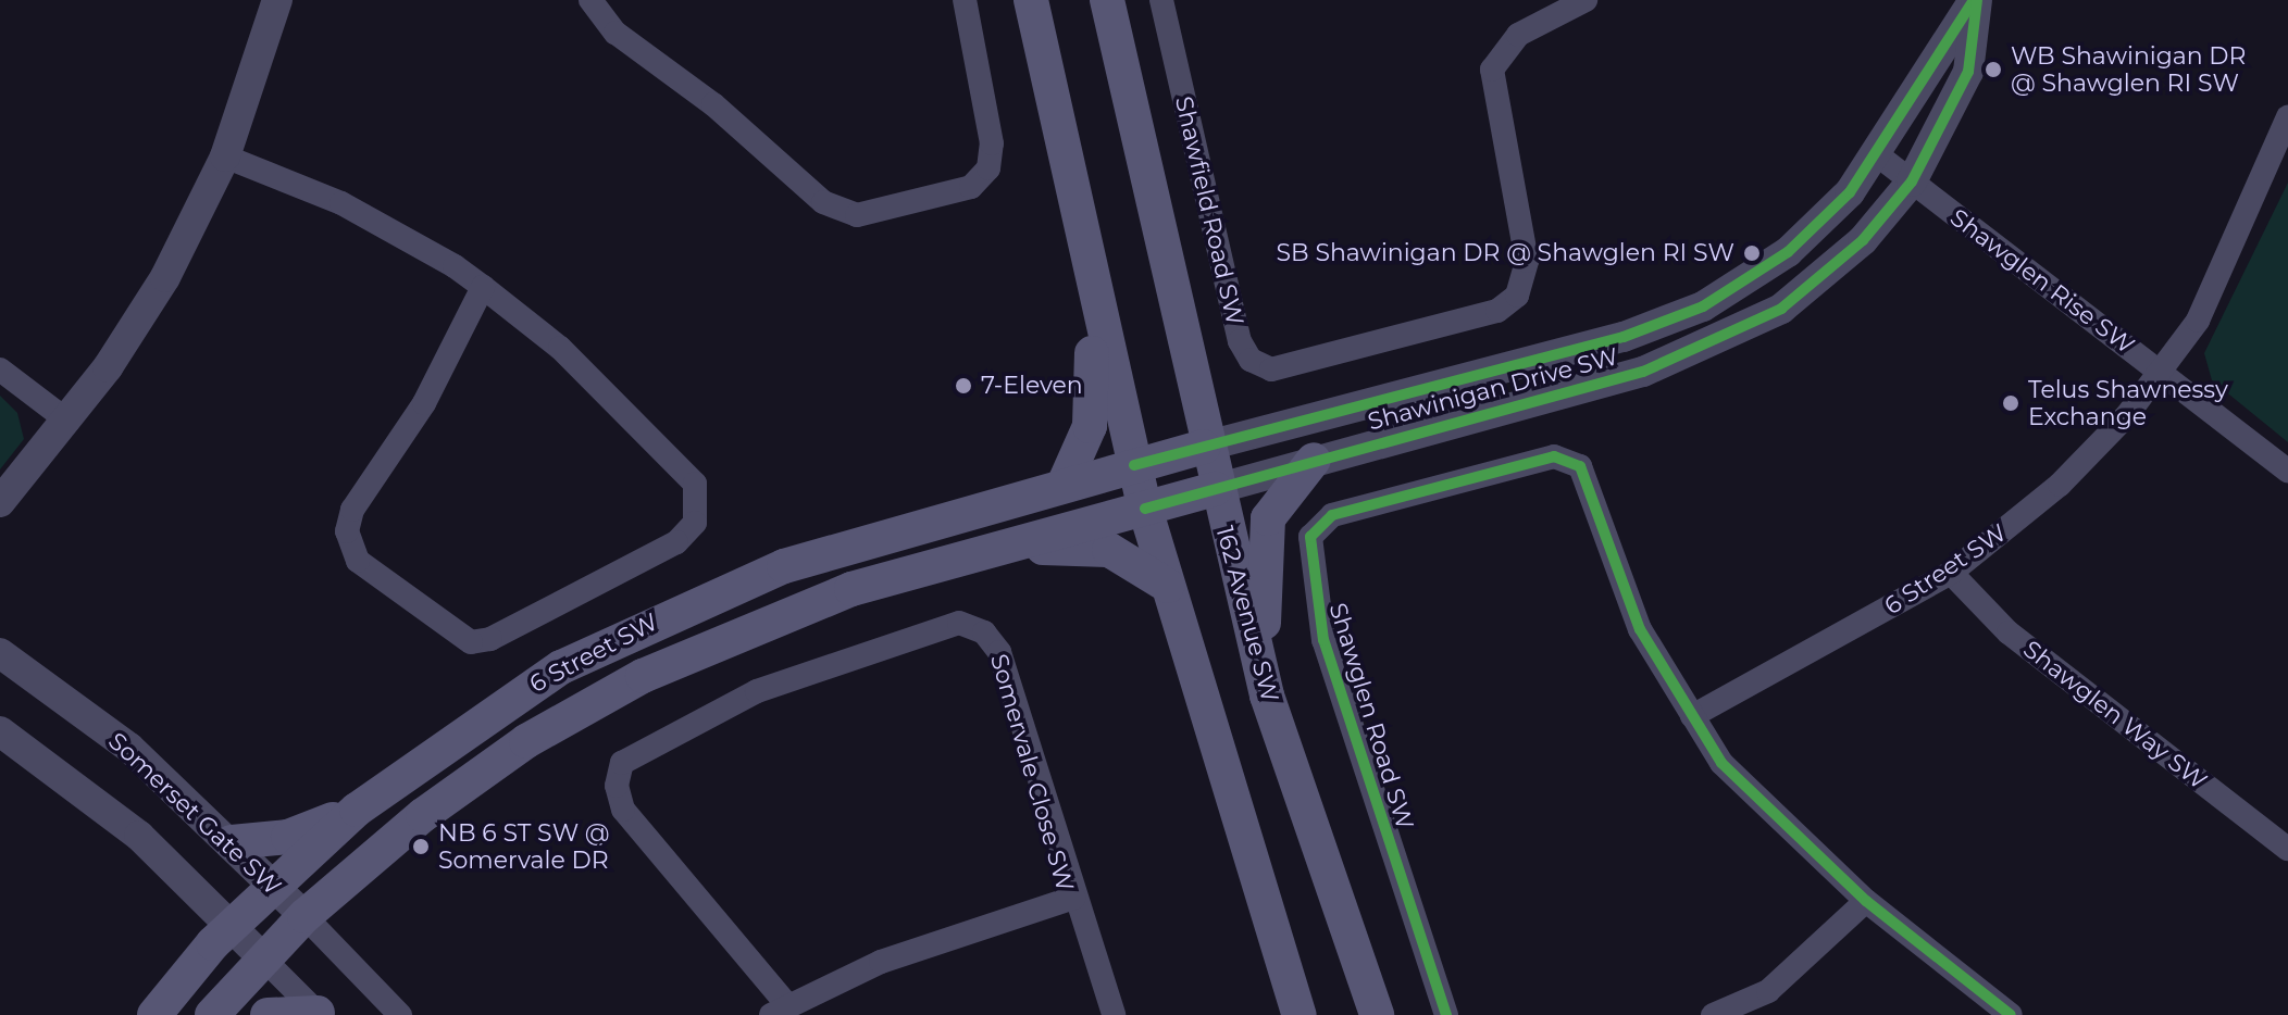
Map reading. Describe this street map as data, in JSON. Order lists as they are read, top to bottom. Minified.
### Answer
{"streets":{"main road":["Shawinigan Drive SW","6 Street SW","162 Avenue SW"],"street":["Shawfield Road SW","Shawglen Rise SW","Shawglen Way SW","Shawglen Road SW","Somervale Close SW","Somerset Gate SW"]},"crossings":[["Shawglen Rise SW","Shawinigan Drive SW"],["Shawglen Rise SW","6 Street SW"],["Shawinigan Drive SW","6 Street SW"],["Shawinigan Drive SW","162 Avenue SW"],["6 Street SW","Shawglen Way SW"],["6 Street SW","Shawglen Road SW"],["6 Street SW","Somerset Gate SW"]],"places":["WB Shawinigan DR @ Shawglen RI SW","SB Shawinigan DR @ Shawglen RI SW","7-Eleven","Telus Shawnessy Exchange","NB 6 ST SW @ Somervale DR"]}
